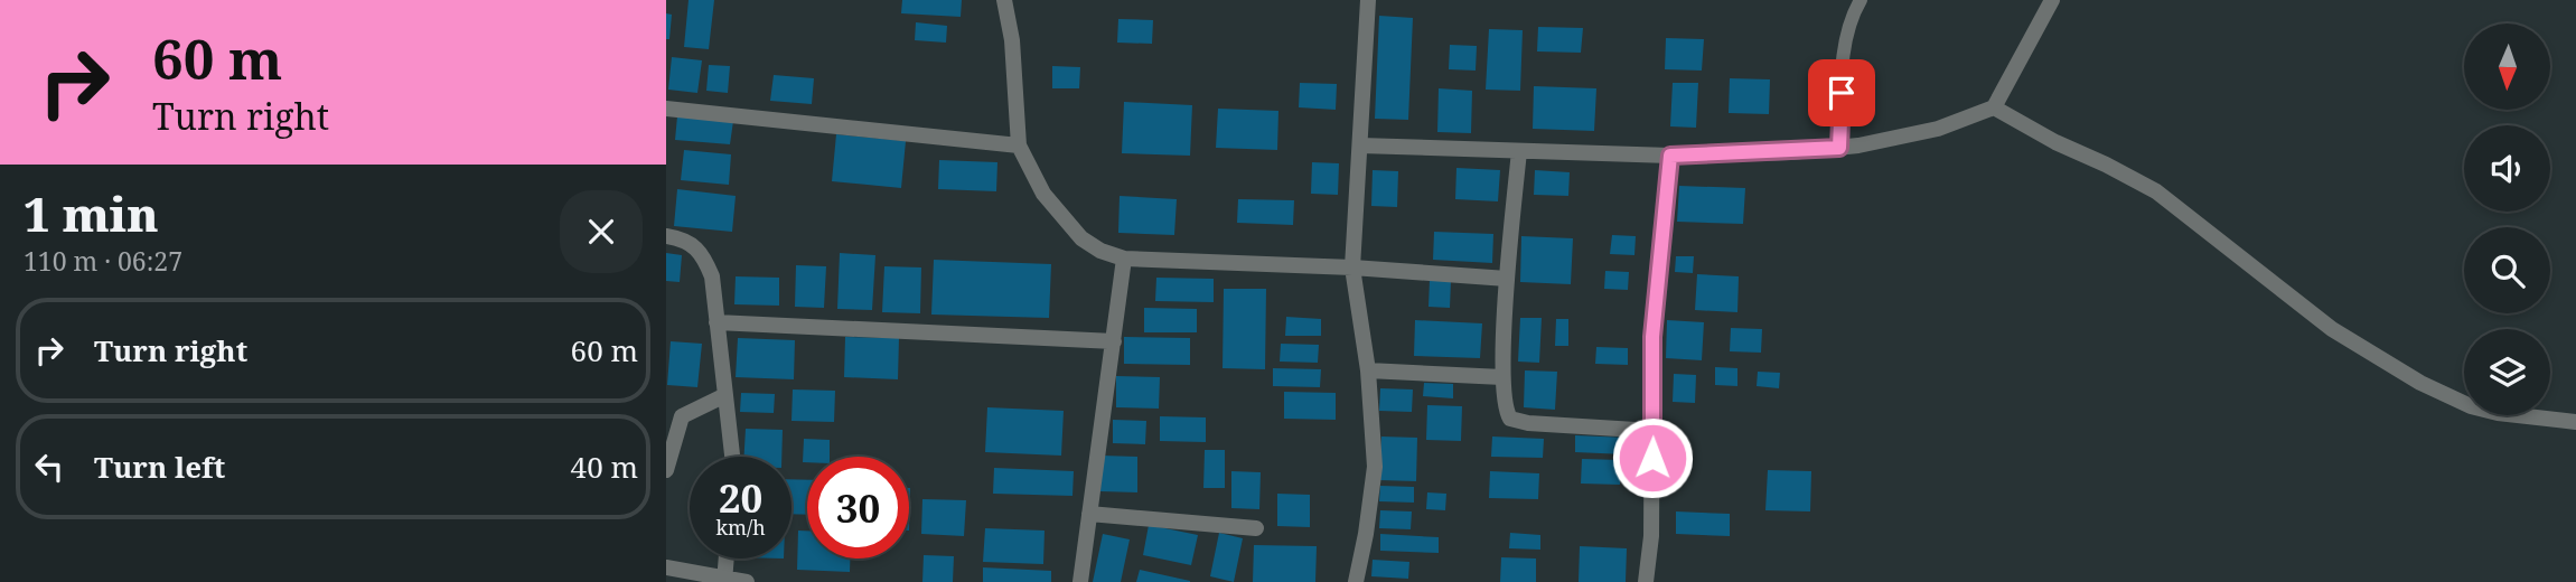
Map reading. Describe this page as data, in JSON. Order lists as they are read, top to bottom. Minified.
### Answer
{"north":"bottom","page":{"turn":["60 m","Turn right"],"heading":["1 min","110 m · 06:27"],"list":[{"name":"Turn right","value":"60 m"},{"name":"Turn left","value":"40 m"}],"speed":"20 km/h","limit":"30"}}
